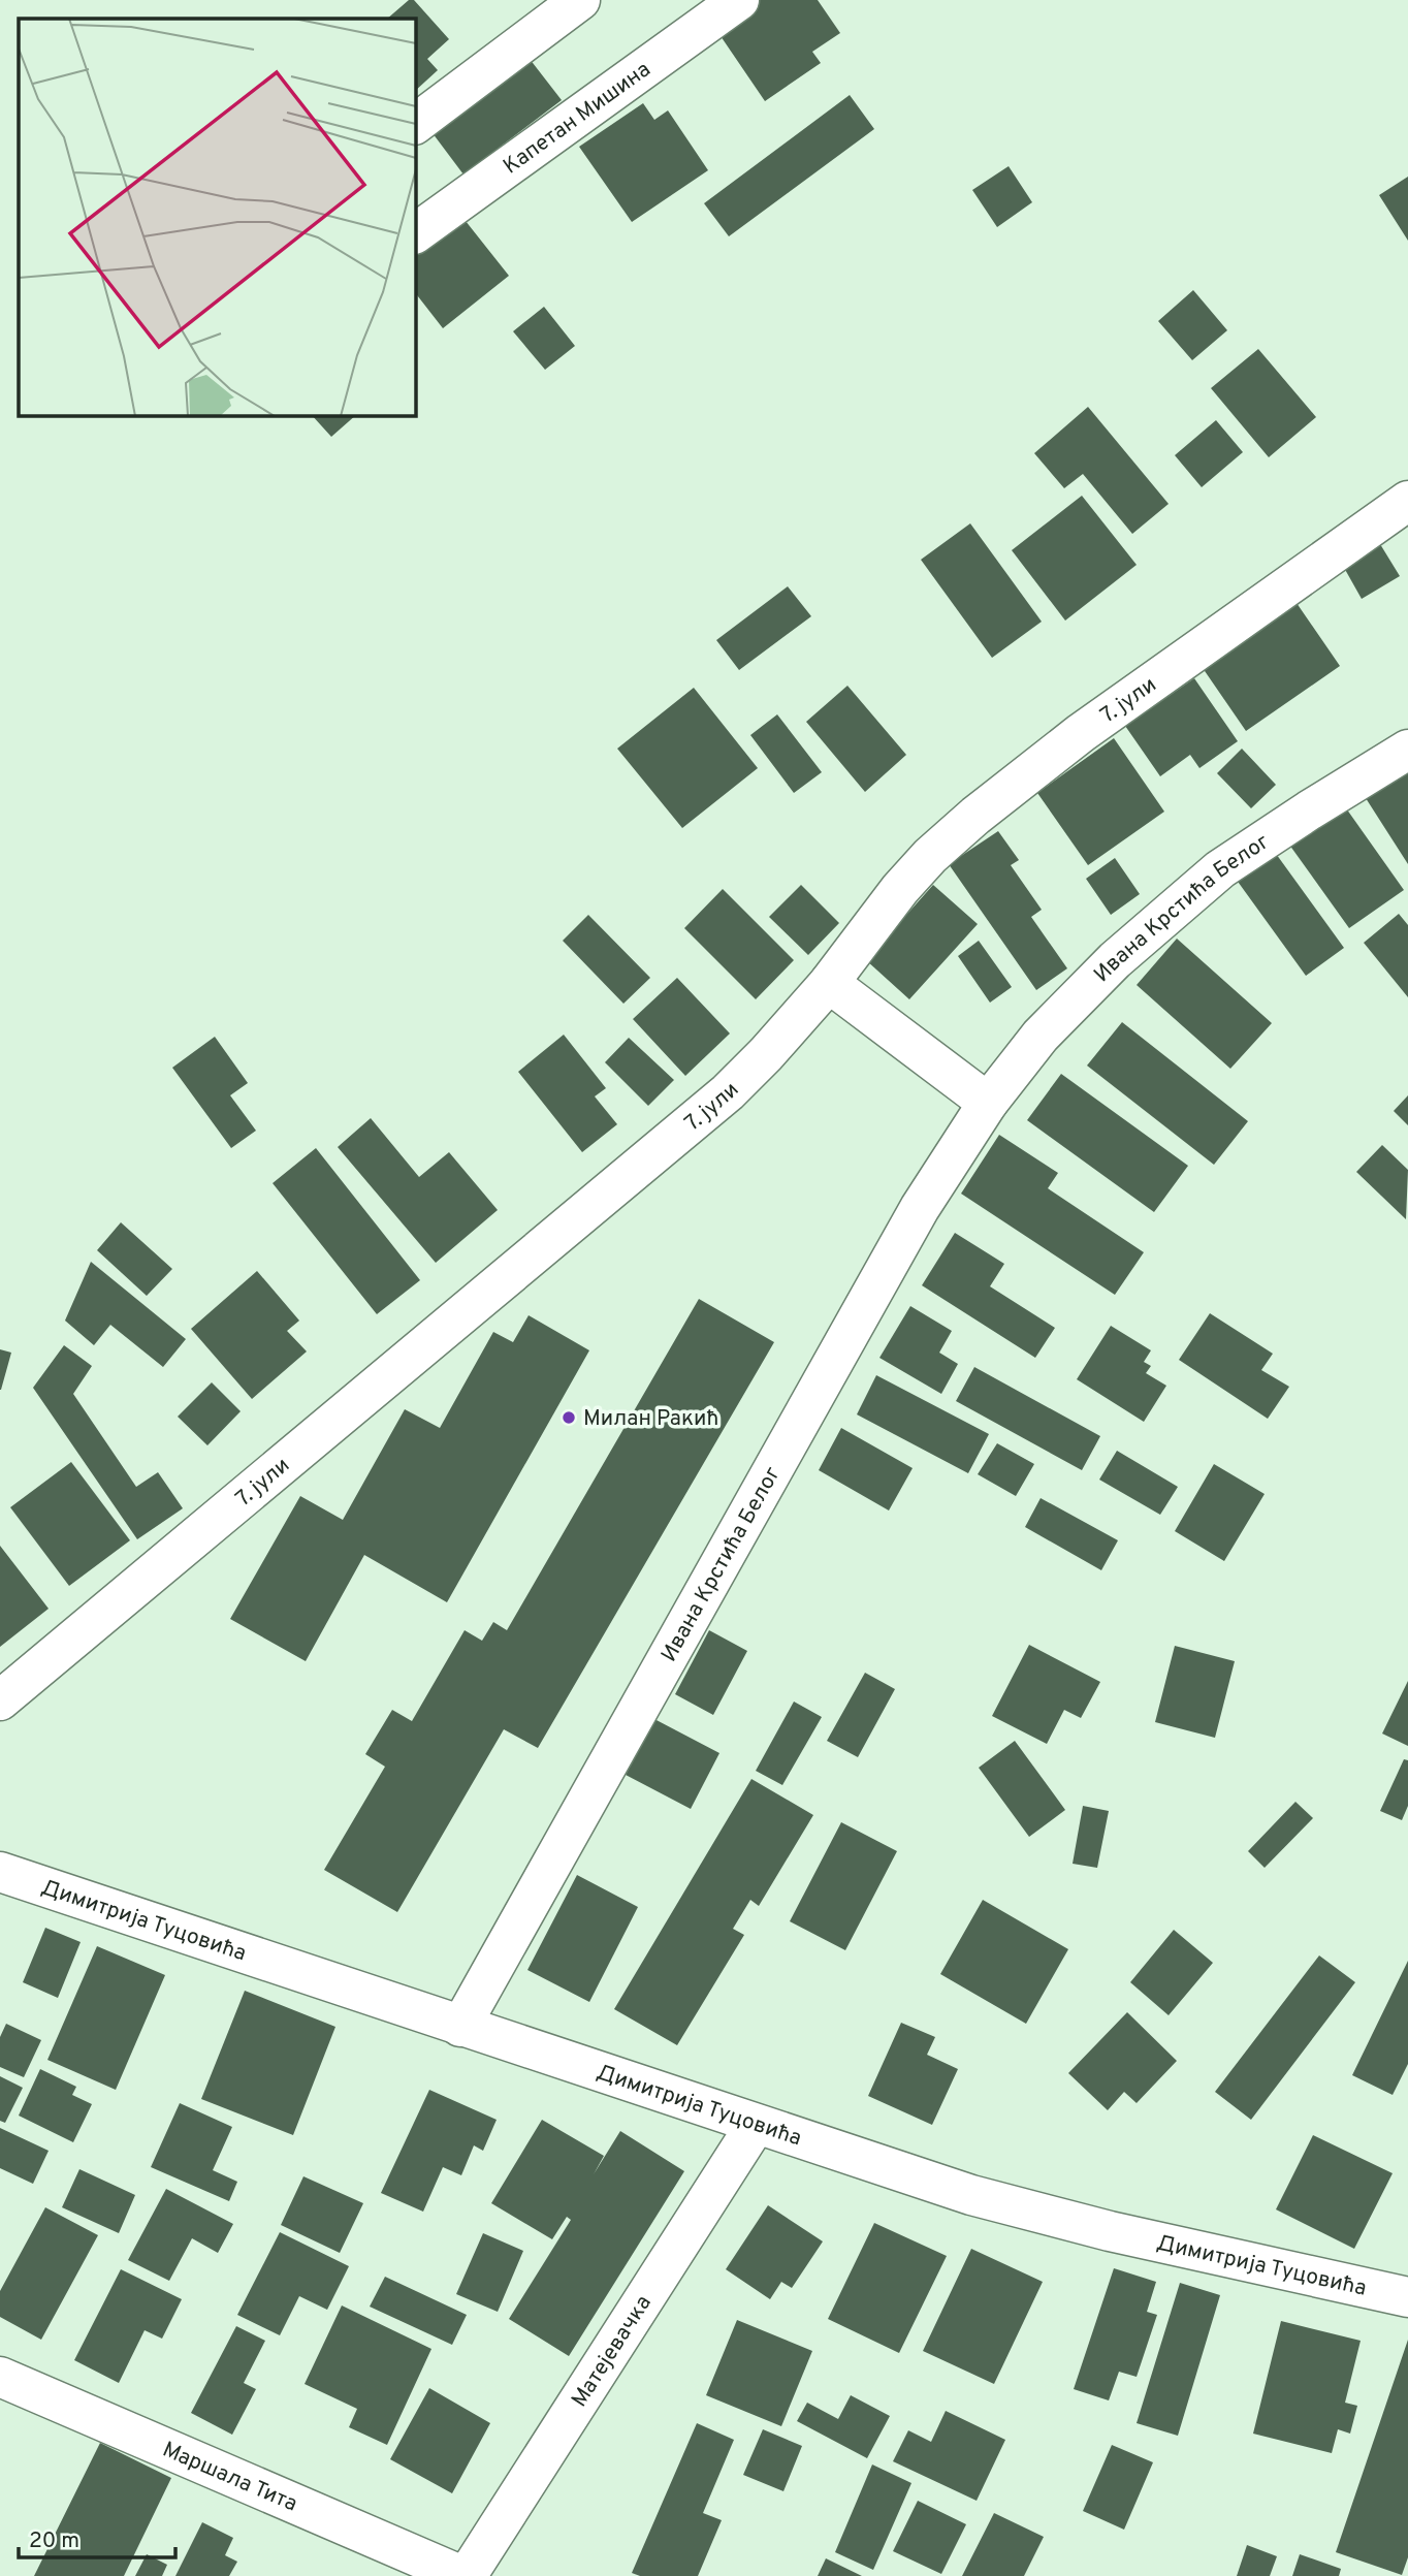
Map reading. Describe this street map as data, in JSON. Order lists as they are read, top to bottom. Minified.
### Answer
{"streets":{"street":["Капетан Мишина","7. јули","Ивана Крстића Белог","Димитрија Туцовића","Матејевачка","Маршала Тита"]},"crossings":[["Ивана Крстића Белог","Димитрија Туцовића"],["Димитрија Туцовића","Матејевачка"],["Матејевачка","Маршала Тита"]],"places":["Милан Ракић"],"scale_bar":"20 m"}
